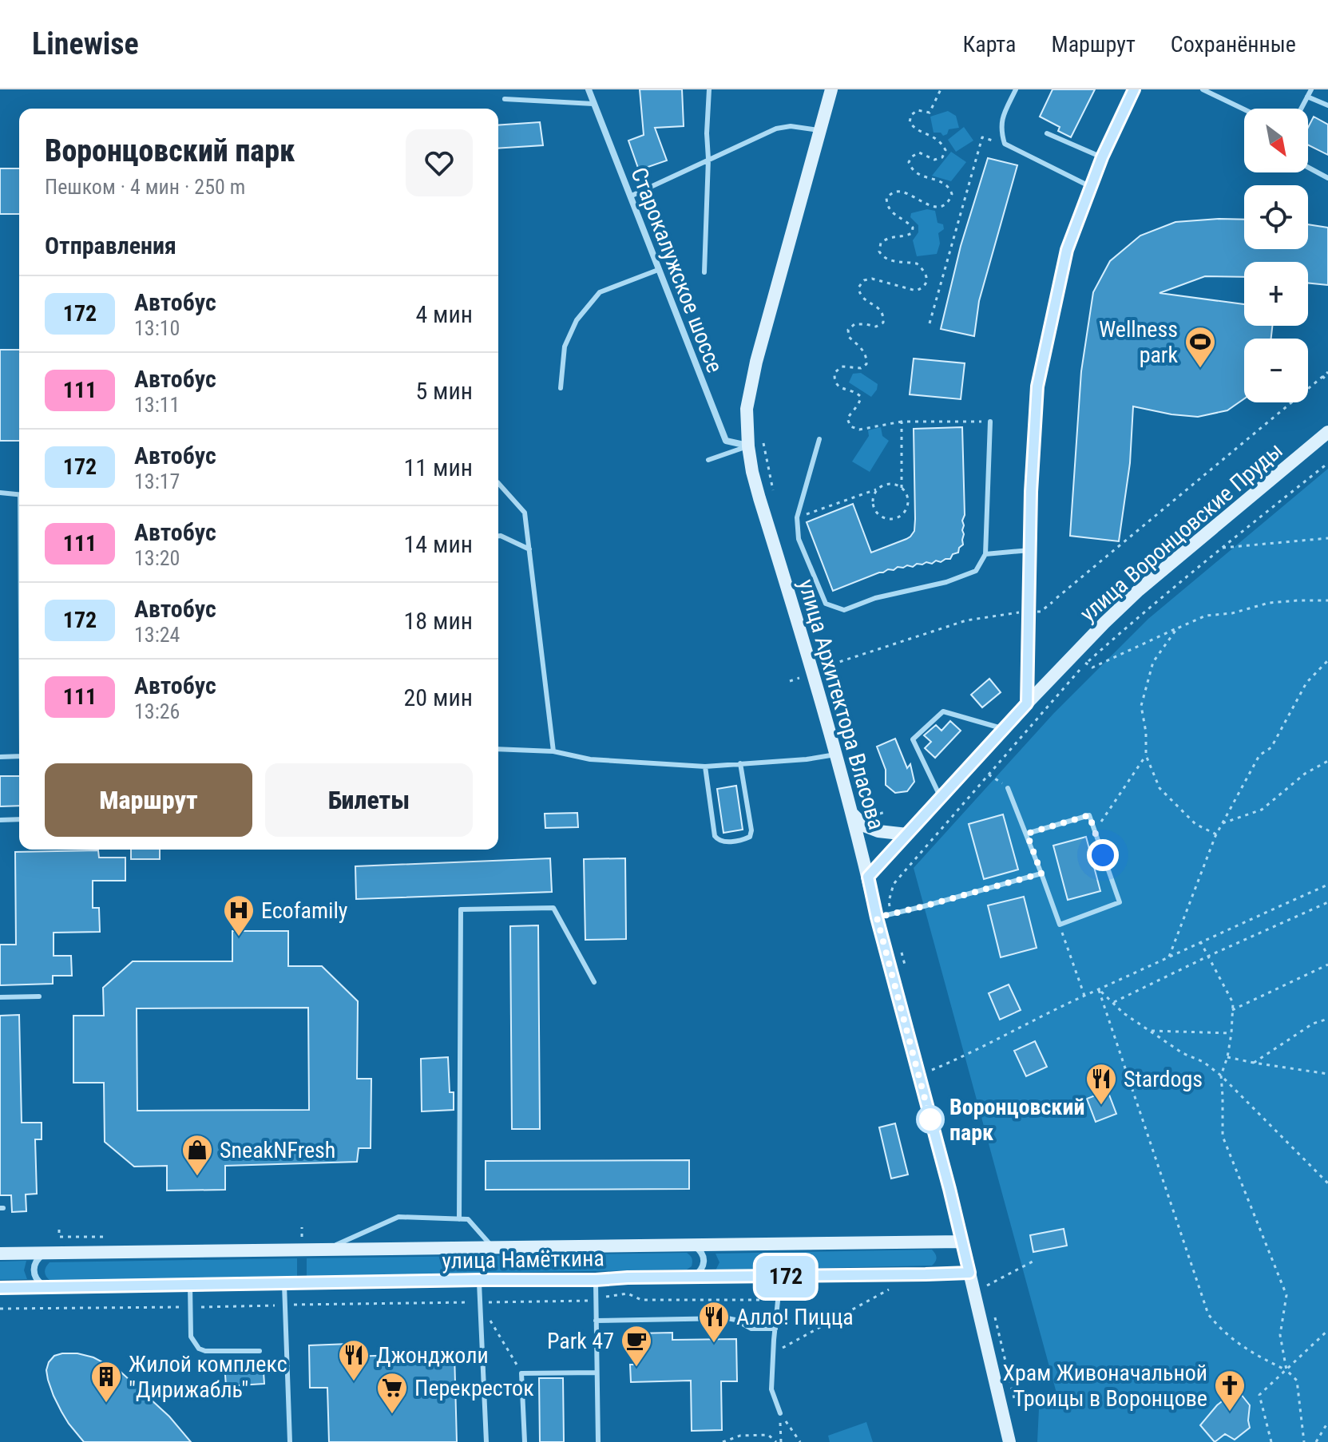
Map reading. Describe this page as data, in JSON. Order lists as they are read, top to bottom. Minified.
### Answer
{"streets":{"street":["Старокалужское шоссе","улица Воронцовские Пруды","улица Архитектора Власова","улица Намёткина"]},"crossings":[["Старокалужское шоссе","улица Архитектора Власова"],["улица Воронцовские Пруды","улица Архитектора Власова"],["улица Архитектора Власова","улица Намёткина"]],"places":{"sports":["Wellness park"],"hospital":["Ecofamily"],"restaurant":["Stardogs","Алло! Пицца","Джонджоли"],"other":["Воронцовский парк"],"shop":["SneakNFresh"],"cafe":["Park 47"],"building":["Жилой комплекс \"Дирижабль\""],"church":["Храм Живоначальной Троицы в Воронцове"],"supermarket":["Перекресток"]},"lines":["bus line 172"],"north":"bottom right","page":{"header":"Linewise","nav":["Карта","Маршрут","Сохранённые"],"on_map":"172","map_buttons":["+","−"],"heading":[["Воронцовский парк","Пешком · 4 мин · 250 m"],"Отправления"],"list":[{"mark":"172","name":"Автобус","note":"13:10","value":"4 мин"},{"mark":"111","name":"Автобус","note":"13:11","value":"5 мин"},{"mark":"172","name":"Автобус","note":"13:17","value":"11 мин"},{"mark":"111","name":"Автобус","note":"13:20","value":"14 мин"},{"mark":"172","name":"Автобус","note":"13:24","value":"18 мин"},{"mark":"111","name":"Автобус","note":"13:26","value":"20 мин"}],"buttons":["Маршрут","Билеты"]}}
